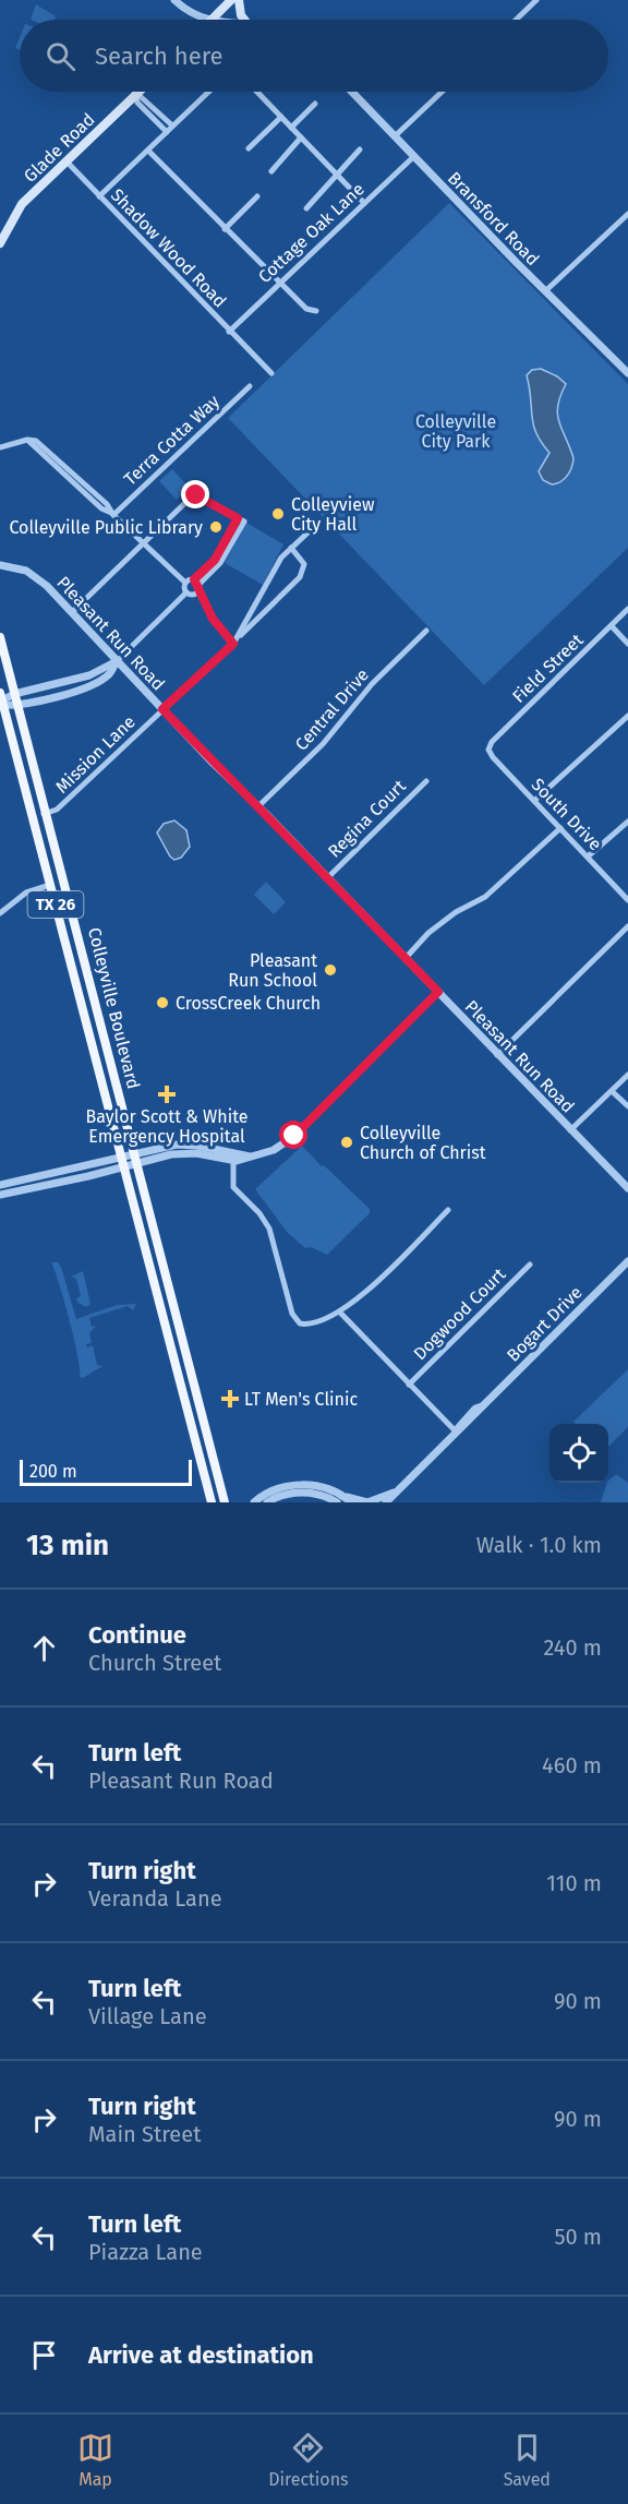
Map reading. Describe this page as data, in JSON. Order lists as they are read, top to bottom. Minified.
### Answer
{"streets":{"main road":["Glade Road","TX 26","Colleyville Boulevard"],"street":["Bransford Road","Cottage Oak Lane","Shadow Wood Road","Terra Cotta Way","Pleasant Run Road","Field Street","Central Drive","Mission Lane","South Drive","Regina Court","Dogwood Court","Bogart Drive"]},"crossings":[["Glade Road","Shadow Wood Road"],["Bransford Road","Cottage Oak Lane"],["Cottage Oak Lane","Shadow Wood Road"],["Pleasant Run Road","Central Drive"],["Pleasant Run Road","Mission Lane"],["Pleasant Run Road","Regina Court"],["Field Street","South Drive"],["Mission Lane","Colleyville Boulevard"]],"parks":["Colleyville City Park"],"places":{"other":["Colleyview City Hall","Colleyville Public Library","Pleasant Run School","CrossCreek Church","Colleyville Church of Christ"],"health":["Baylor Scott & White Emergency Hospital","LT Men's Clinic"]},"scale_bar":"200 m","page":{"search":"Search here","scale":"200 m","heading":["13 min","Walk · 1.0 km"],"list":[["Continue","Church Street","240 m"],["Turn left","Pleasant Run Road","460 m"],["Turn right","Veranda Lane","110 m"],["Turn left","Village Lane","90 m"],["Turn right","Main Street","90 m"],["Turn left","Piazza Lane","50 m"],"Arrive at destination"],"nav":["Map","Directions","Saved"]}}
